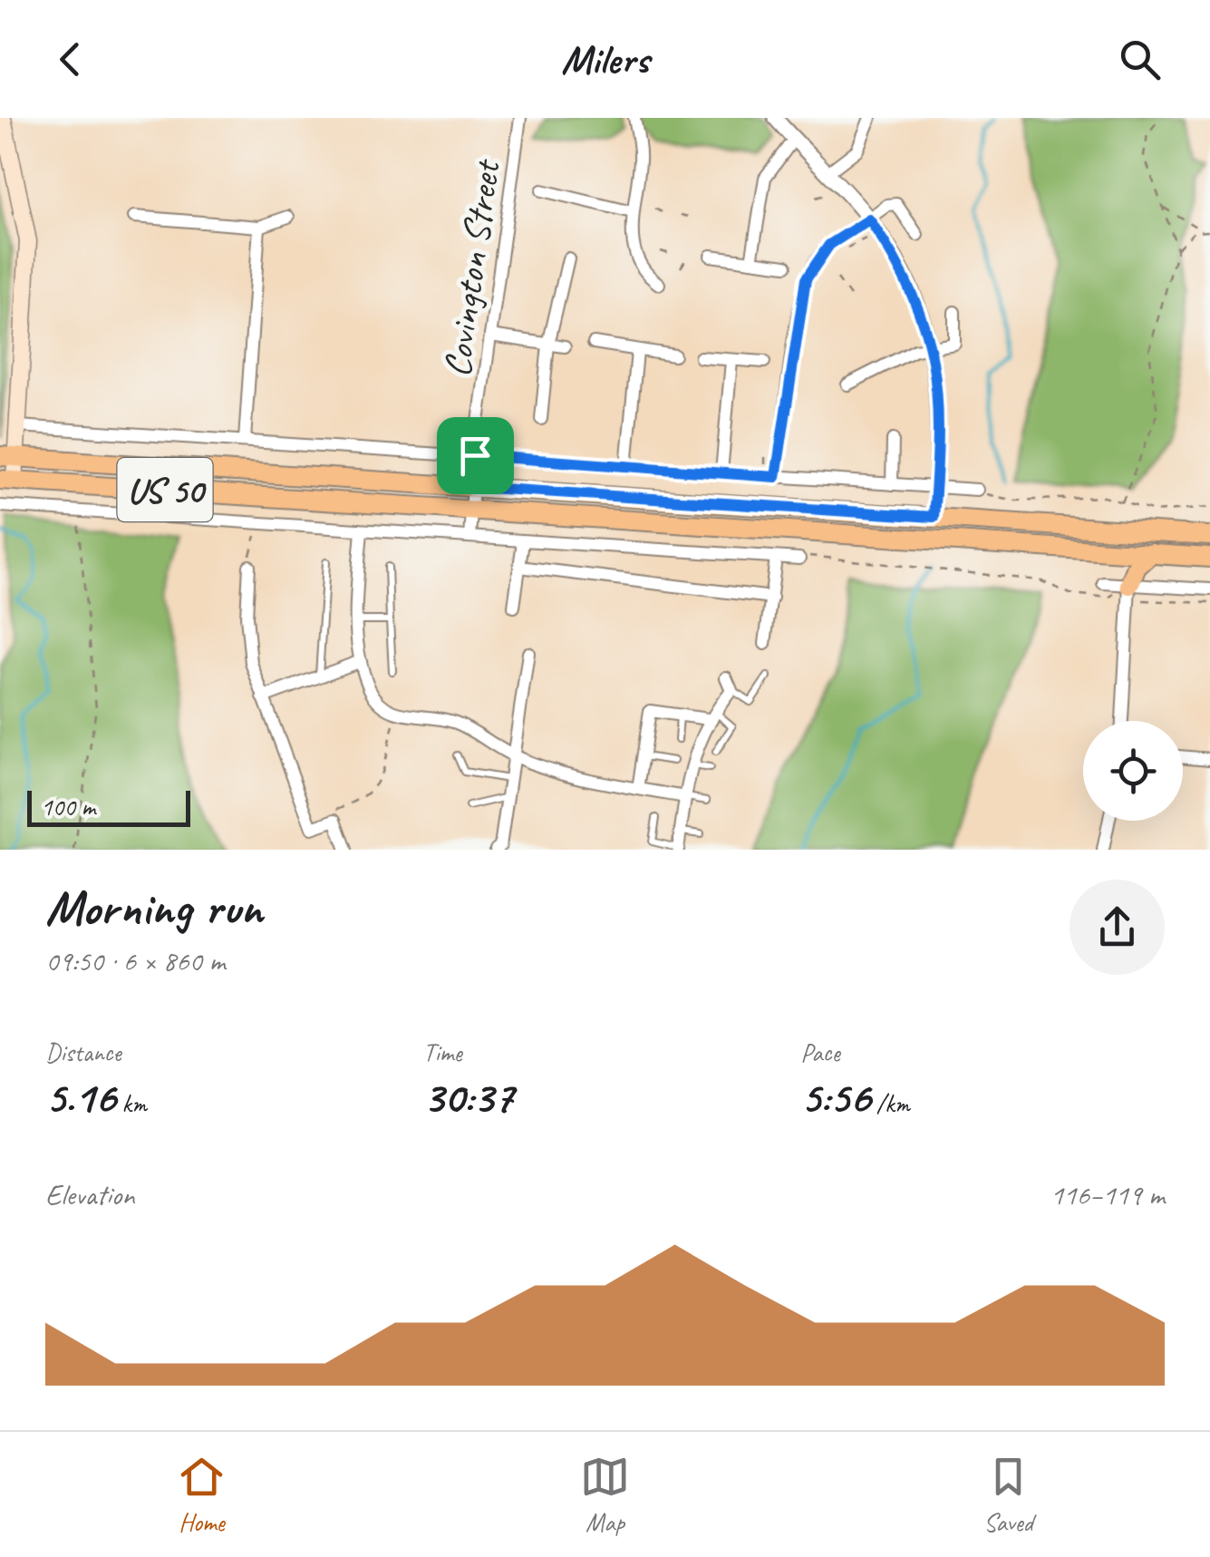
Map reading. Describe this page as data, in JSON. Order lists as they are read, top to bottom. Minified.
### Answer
{"streets":{"main road":["US 50"],"street":["Covington Street"]},"crossings":[["Covington Street","US 50"]],"scale_bar":"100 m","page":{"header":"Milers","scale":"100 m","heading":["Morning run","09:50 · 6 × 860 m"],"stats":[["Distance","5.16 km"],["Time","30:37"],["Pace","5:56 /km"]],"chart":["Elevation","116–119 m"],"tabs":["Home","Map","Saved"]}}
